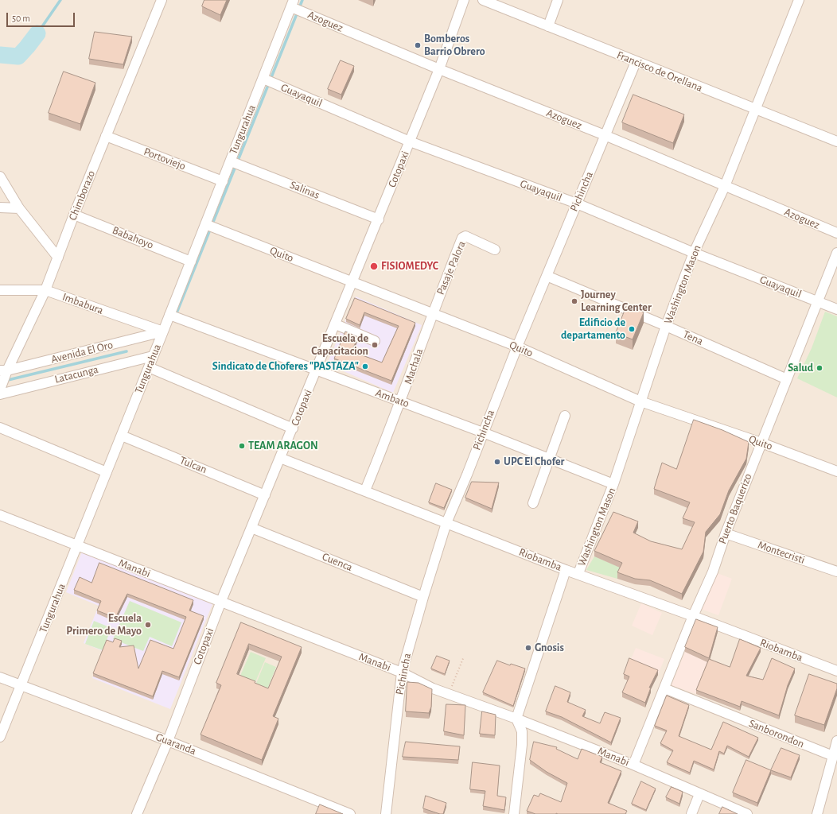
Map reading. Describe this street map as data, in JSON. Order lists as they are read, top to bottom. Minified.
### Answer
{"streets":{"street":["Azoguez","Francisco de Orellana","Guayaquil","Tungurahua","Portoviejo","Cotopaxi","Salinas","Pichincha","Chimborazo","Babahoyo","Quito","Pasaje Palora","Washington Mason","Imbabura","Tena","Avenida El Oro","Machala","Latacunga","Ambato","Tulcan","Puerto Baquerizo","Montecristi","Riobamba","Cuenca","Manabi","Sanborondon","Guaranda"]},"crossings":[["Azoguez","Tungurahua"],["Azoguez","Cotopaxi"],["Azoguez","Pichincha"],["Azoguez","Washington Mason"],["Francisco de Orellana","Pichincha"],["Francisco de Orellana","Washington Mason"],["Guayaquil","Tungurahua"],["Guayaquil","Cotopaxi"],["Guayaquil","Pichincha"],["Guayaquil","Washington Mason"],["Guayaquil","Puerto Baquerizo"],["Tungurahua","Portoviejo"],["Tungurahua","Salinas"],["Tungurahua","Babahoyo"],["Tungurahua","Quito"],["Tungurahua","Imbabura"],["Tungurahua","Avenida El Oro"],["Tungurahua","Latacunga"],["Tungurahua","Ambato"],["Tungurahua","Tulcan"],["Tungurahua","Manabi"],["Tungurahua","Guaranda"],["Portoviejo","Chimborazo"],["Cotopaxi","Salinas"],["Cotopaxi","Quito"],["Cotopaxi","Ambato"],["Cotopaxi","Tulcan"],["Cotopaxi","Riobamba"],["Cotopaxi","Cuenca"],["Cotopaxi","Manabi"],["Cotopaxi","Guaranda"],["Pichincha","Quito"],["Pichincha","Tena"],["Pichincha","Ambato"],["Pichincha","Riobamba"],["Pichincha","Cuenca"],["Pichincha","Manabi"],["Chimborazo","Babahoyo"],["Chimborazo","Imbabura"],["Chimborazo","Avenida El Oro"],["Quito","Pasaje Palora"],["Quito","Washington Mason"],["Quito","Machala"],["Quito","Puerto Baquerizo"],["Pasaje Palora","Machala"],["Washington Mason","Tena"],["Washington Mason","Ambato"],["Washington Mason","Riobamba"],["Washington Mason","Manabi"],["Imbabura","Avenida El Oro"],["Tena","Puerto Baquerizo"],["Machala","Ambato"],["Machala","Riobamba"],["Puerto Baquerizo","Montecristi"],["Puerto Baquerizo","Riobamba"],["Puerto Baquerizo","Manabi"],["Puerto Baquerizo","Sanborondon"]],"places":["Bomberos Barrio Obrero","FISIOMEDYC","Journey Learning Center","Edificio de departamento","Escuela de Capacitacion","Sindicato de Choferes \"PASTAZA\"","Salud","TEAM ARAGON","UPC El Chofer","Escuela Primero de Mayo","Gnosis"],"scale_bar":"50 m"}
